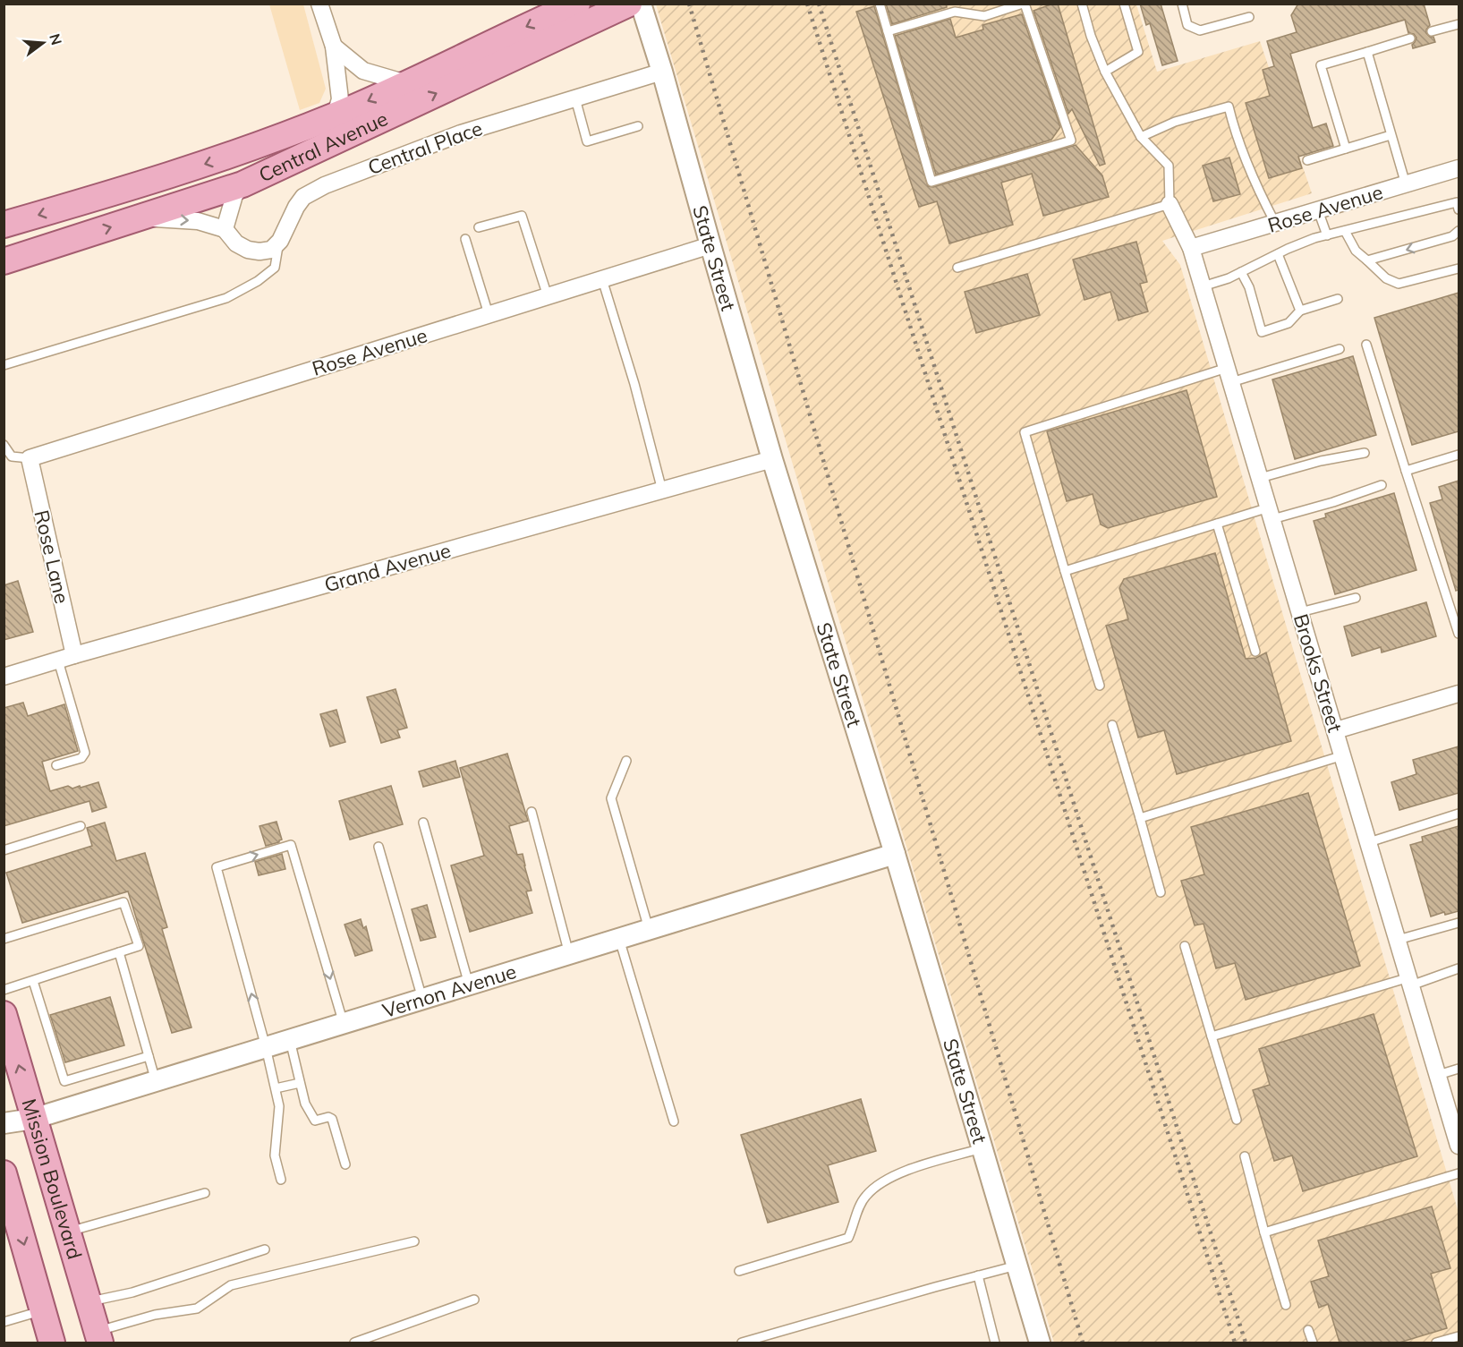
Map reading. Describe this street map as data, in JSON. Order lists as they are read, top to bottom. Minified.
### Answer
{"streets":{"main road":["Central Avenue","Mission Boulevard"],"street":["Central Place","Rose Avenue","State Street","Rose Lane","Grand Avenue","Brooks Street","Vernon Avenue"]},"crossings":[["Central Place","State Street"],["Rose Avenue","State Street"],["Rose Avenue","Rose Lane"],["Rose Avenue","Brooks Street"],["State Street","Grand Avenue"],["State Street","Vernon Avenue"],["Rose Lane","Grand Avenue"],["Vernon Avenue","Mission Boulevard"]],"north":"right"}
